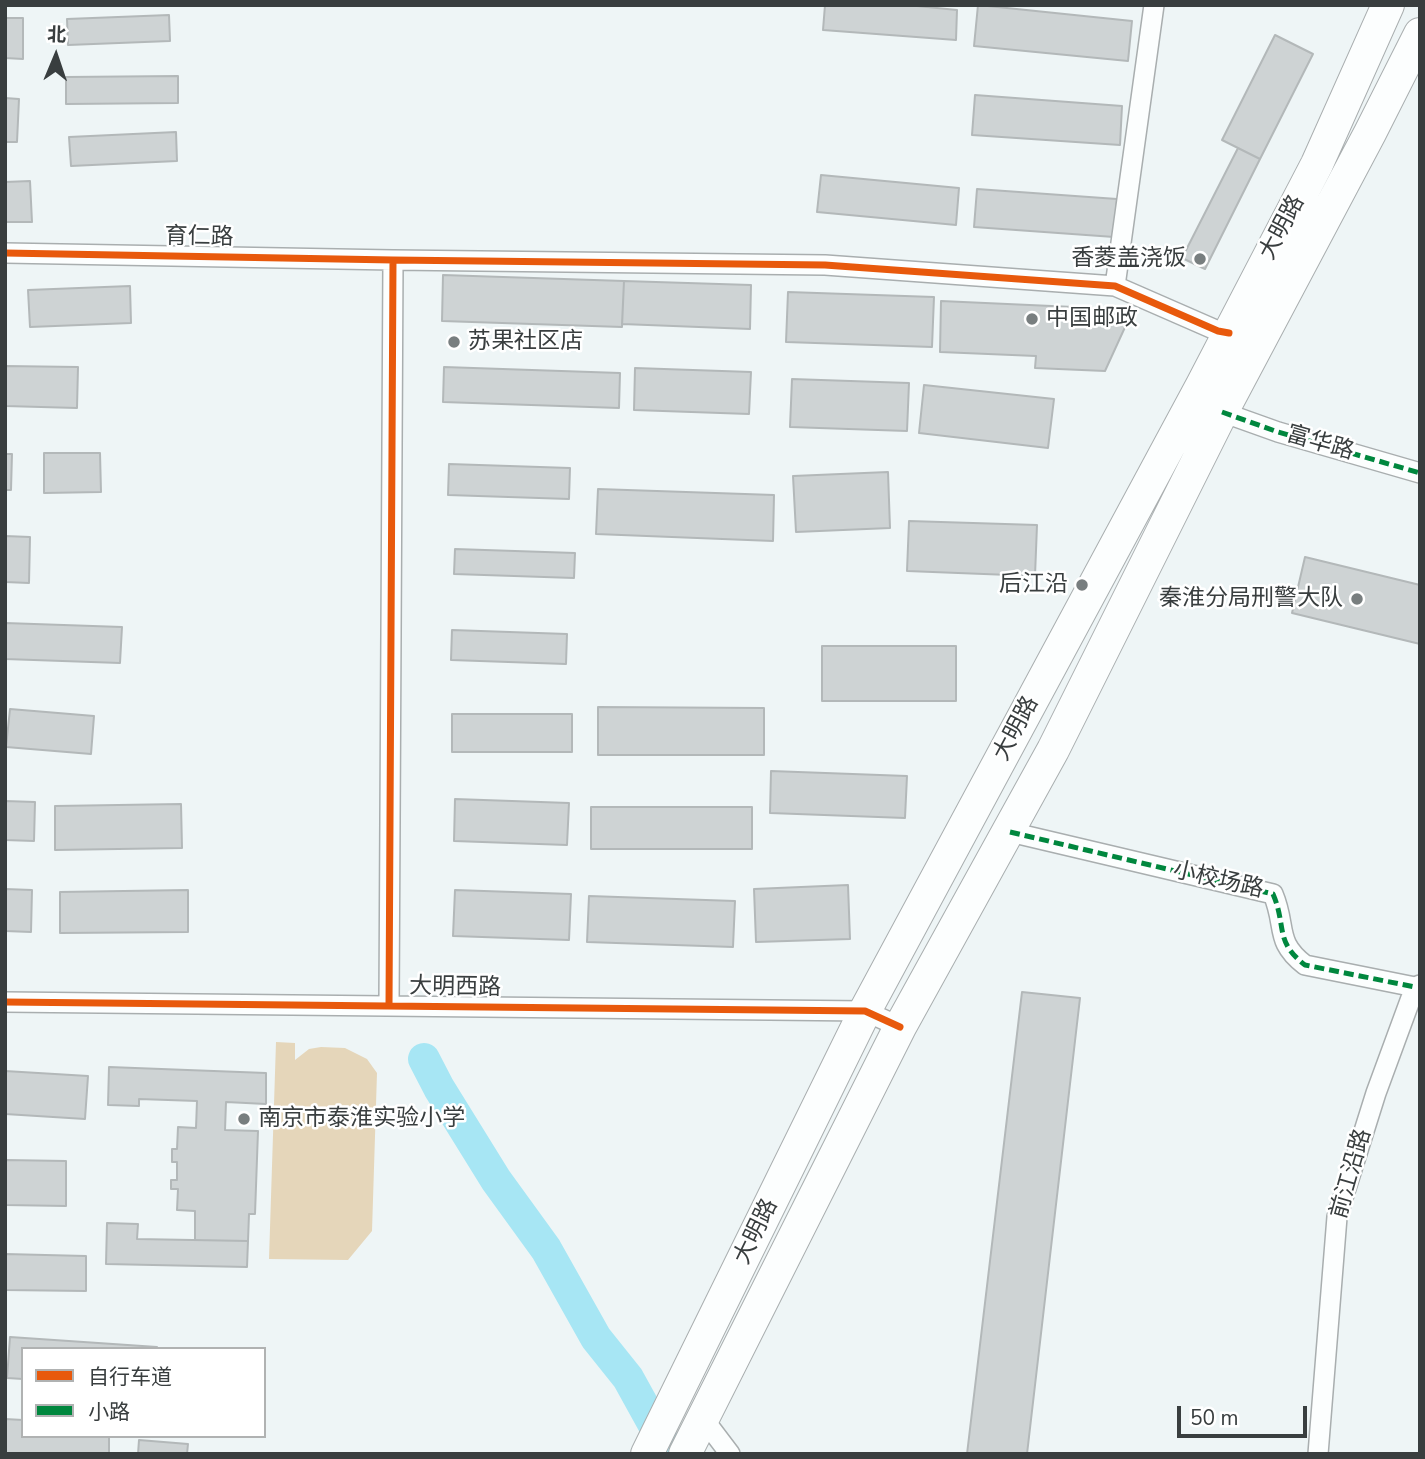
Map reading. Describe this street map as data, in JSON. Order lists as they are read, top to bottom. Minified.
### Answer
{"streets":{"main road":["大明路"],"street":["育仁路","富华路","小校场路","大明西路","前江沿路"]},"crossings":[["大明路","育仁路"],["大明路","大明西路"],["小校场路","前江沿路"]],"places":["香菱盖浇饭","中国邮政","苏果社区店","后江沿","秦淮分局刑警大队","南京市泰淮实验小学"],"legend":["自行车道","小路"],"scale_bar":"50 m","north":"top"}
